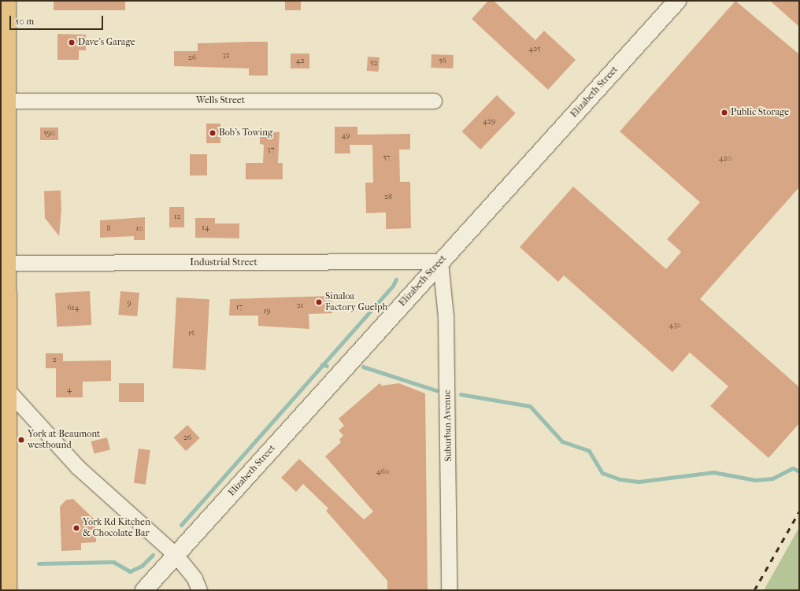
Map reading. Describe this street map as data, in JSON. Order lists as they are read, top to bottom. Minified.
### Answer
{"streets":{"street":["Elizabeth Street","Wells Street","Industrial Street","Suburban Avenue"]},"crossings":[["Elizabeth Street","Industrial Street"],["Elizabeth Street","Suburban Avenue"],["Industrial Street","Suburban Avenue"]],"places":["Dave's Garage","Public Storage","Bob's Towing","Sinaloa Factory Guelph","York at Beaumont westbound","York Rd Kitchen & Chocolate Bar"],"house_numbers":["425","32","26","42","56","52","429","590","49","37","57","420","28","12","14","8","10","9","21","17","614","19","430","15","2","4","26","460"],"scale_bar":"50 m"}
